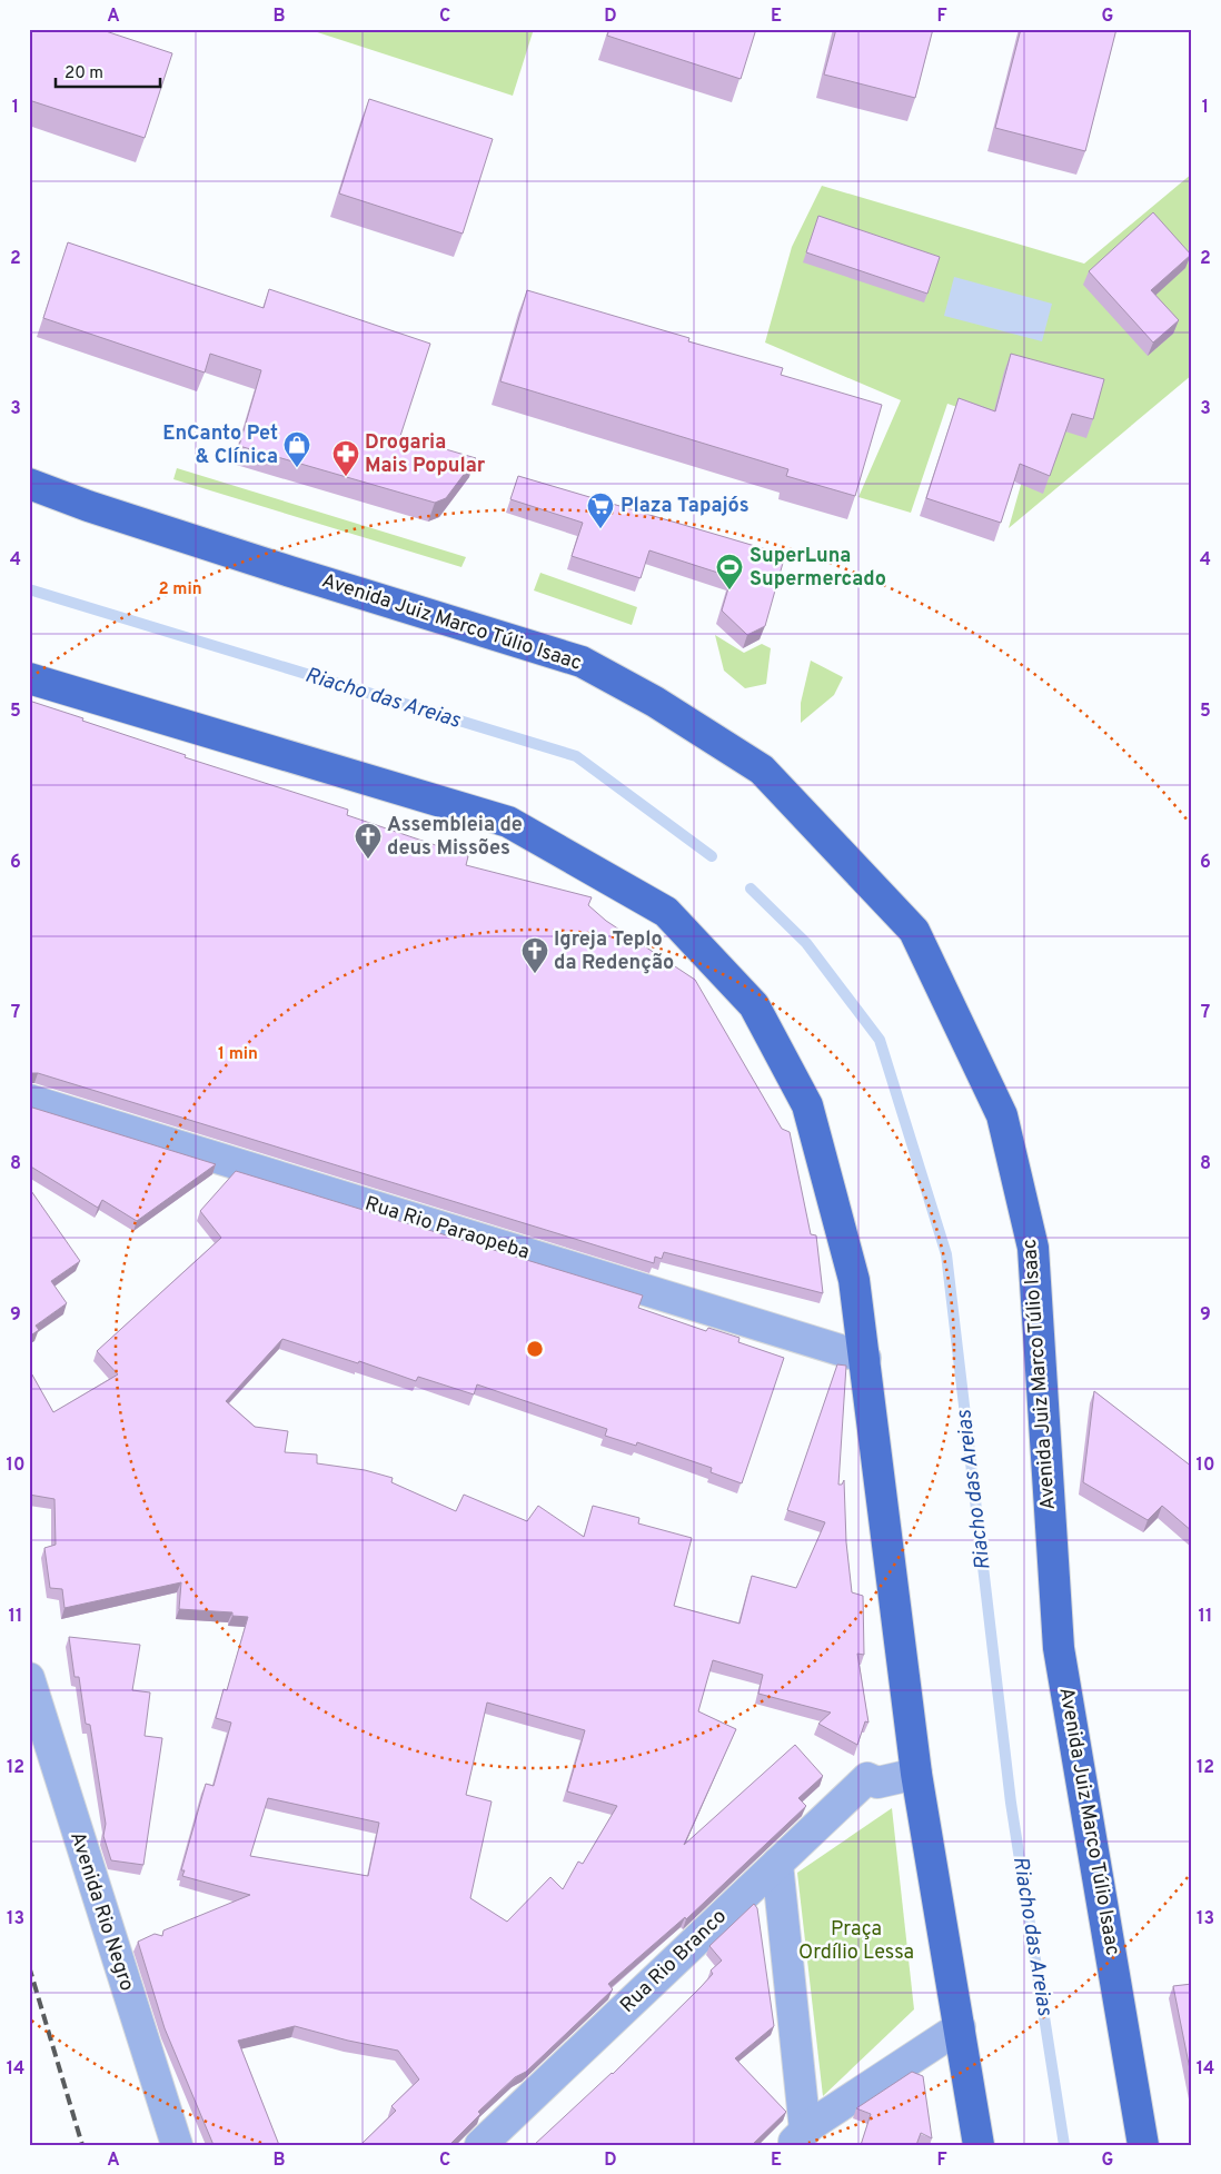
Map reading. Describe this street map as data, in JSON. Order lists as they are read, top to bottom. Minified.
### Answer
{"streets":{"main road":["Avenida Juiz Marco Túlio Isaac"],"street":["Rua Rio Paraopeba","Avenida Rio Negro","Rua Rio Branco"]},"water":["Riacho das Areias"],"parks":["Praça Ordílio Lessa"],"places":{"shop":["EnCanto Pet & Clínica"],"pharmacy":["Drogaria Mais Popular"],"supermarket":["Plaza Tapajós"],"sports":["SuperLuna Supermercado"],"church":["Assembleia de deus Missões","Igreja Teplo da Redenção"]},"scale_bar":"20 m","grid":{"columns":["A","B","C","D","E","F","G"],"rows":["1","2","3","4","5","6","7","8","9","10","11","12","13","14"]},"rings":["2 min","1 min"]}
